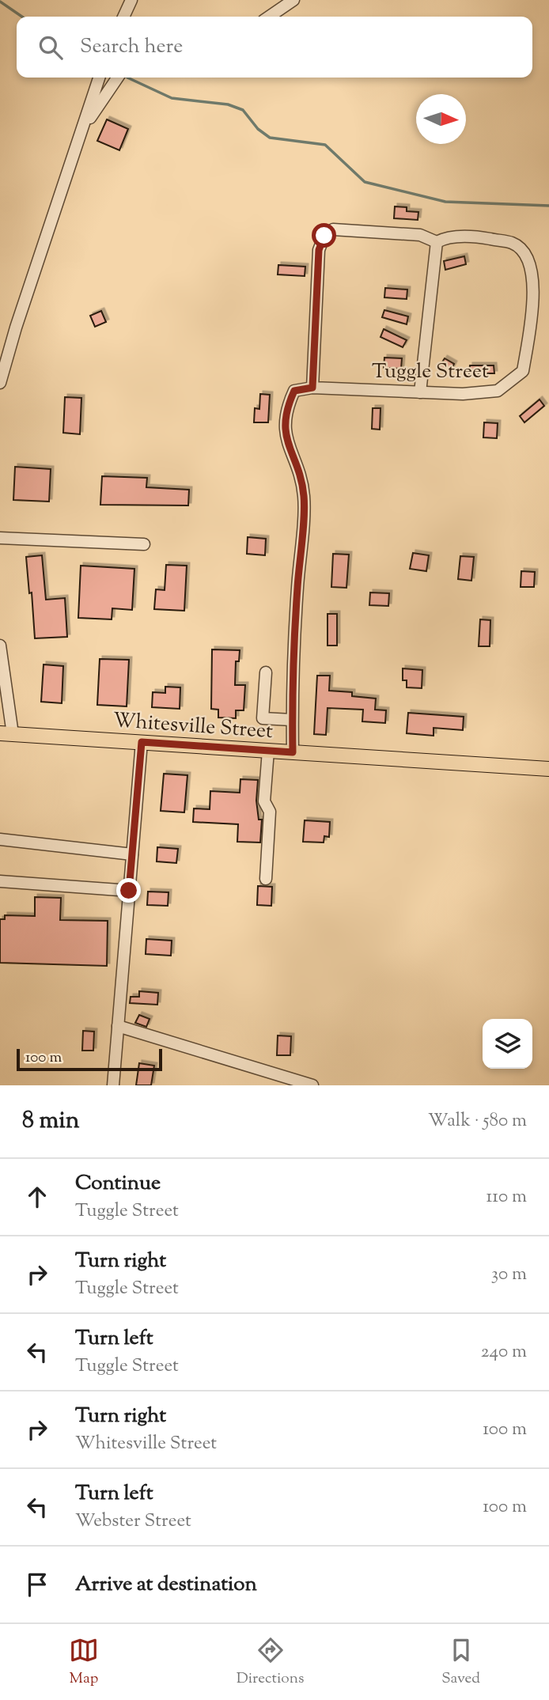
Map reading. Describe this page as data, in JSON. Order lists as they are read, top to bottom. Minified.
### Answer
{"streets":{"main road":["Whitesville Street"],"street":["Tuggle Street"]},"scale_bar":"100 m","north":"right","page":{"search":"Search here","scale":"100 m","heading":["8 min","Walk · 580 m"],"list":[["Continue","Tuggle Street","110 m"],["Turn right","Tuggle Street","30 m"],["Turn left","Tuggle Street","240 m"],["Turn right","Whitesville Street","100 m"],["Turn left","Webster Street","100 m"],"Arrive at destination"],"nav":["Map","Directions","Saved"]}}
